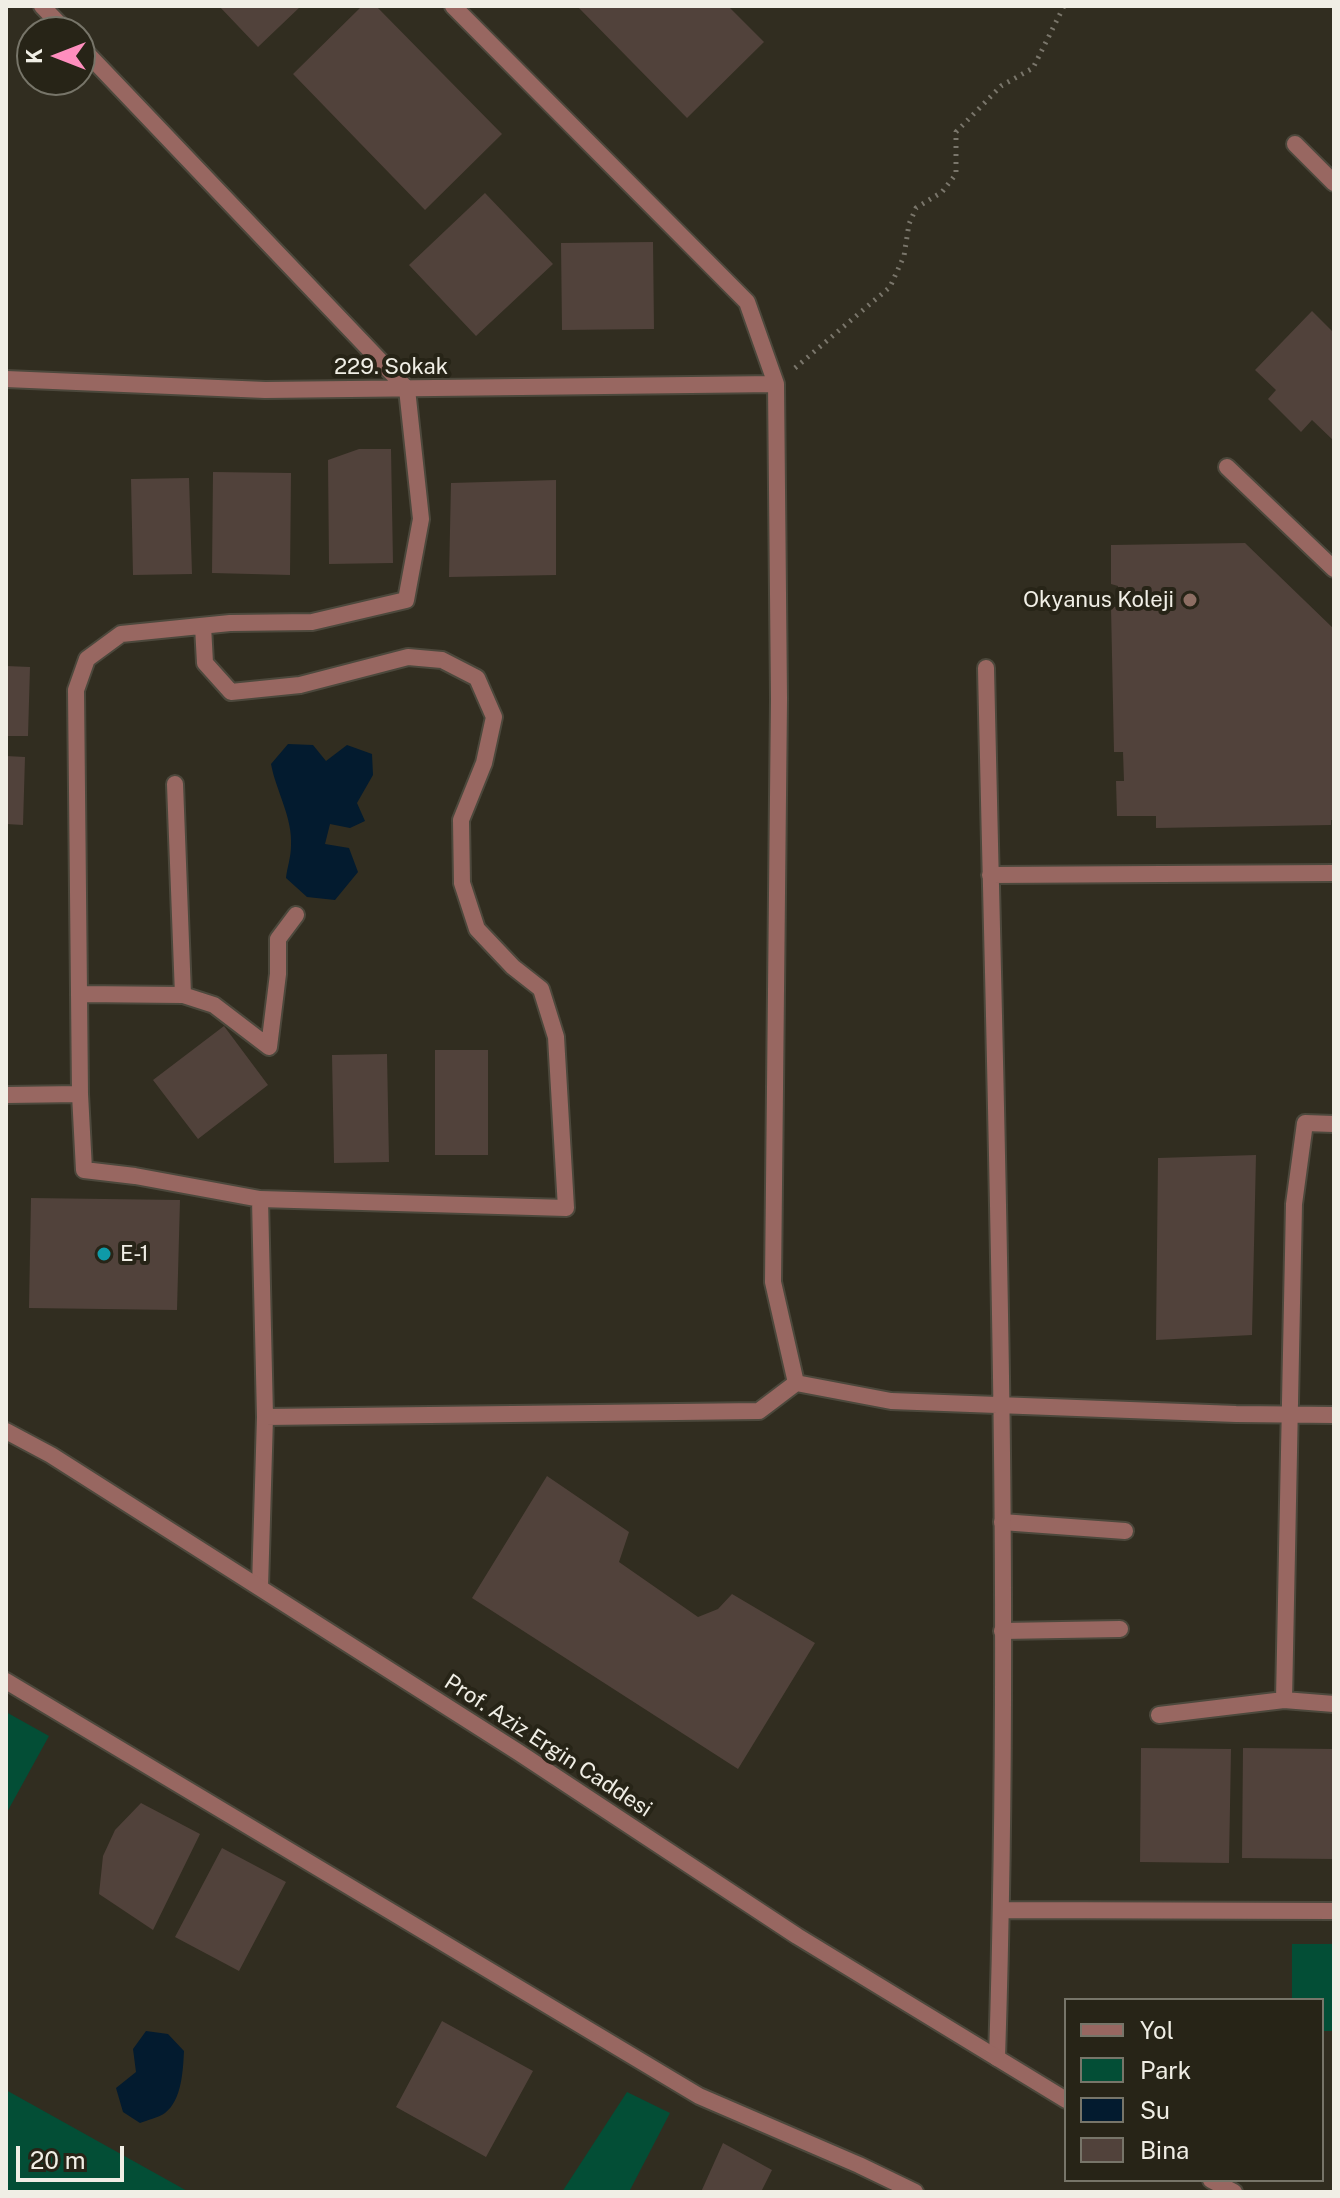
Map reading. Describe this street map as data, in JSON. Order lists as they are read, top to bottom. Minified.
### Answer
{"streets":{"street":["229. Sokak","Prof. Aziz Ergin Caddesi"]},"places":["Okyanus Koleji","E-1"],"legend":["Yol","Park","Su","Bina"],"scale_bar":"20 m","north":"left"}
